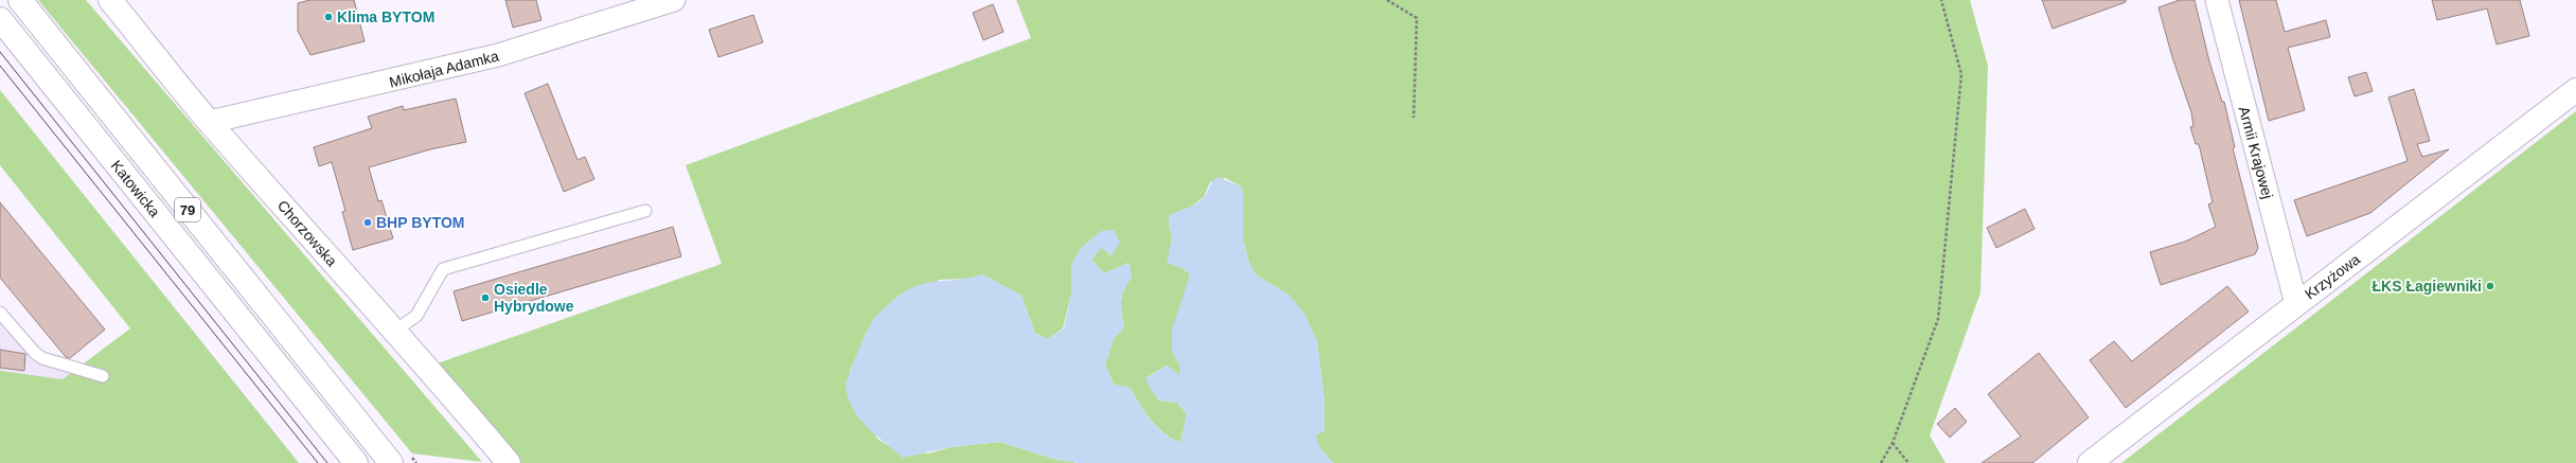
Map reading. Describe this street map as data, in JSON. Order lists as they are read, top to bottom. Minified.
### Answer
{"streets":{"street":["Mikołaja Adamka","Armii Krajowej","Katowicka","79","Chorzowska","Krzyżowa"]},"crossings":[["Mikołaja Adamka","Chorzowska"],["Armii Krajowej","Krzyżowa"]],"places":["Klima BYTOM","BHP BYTOM","ŁKS Łagiewniki","Osiedle Hybrydowe"]}
